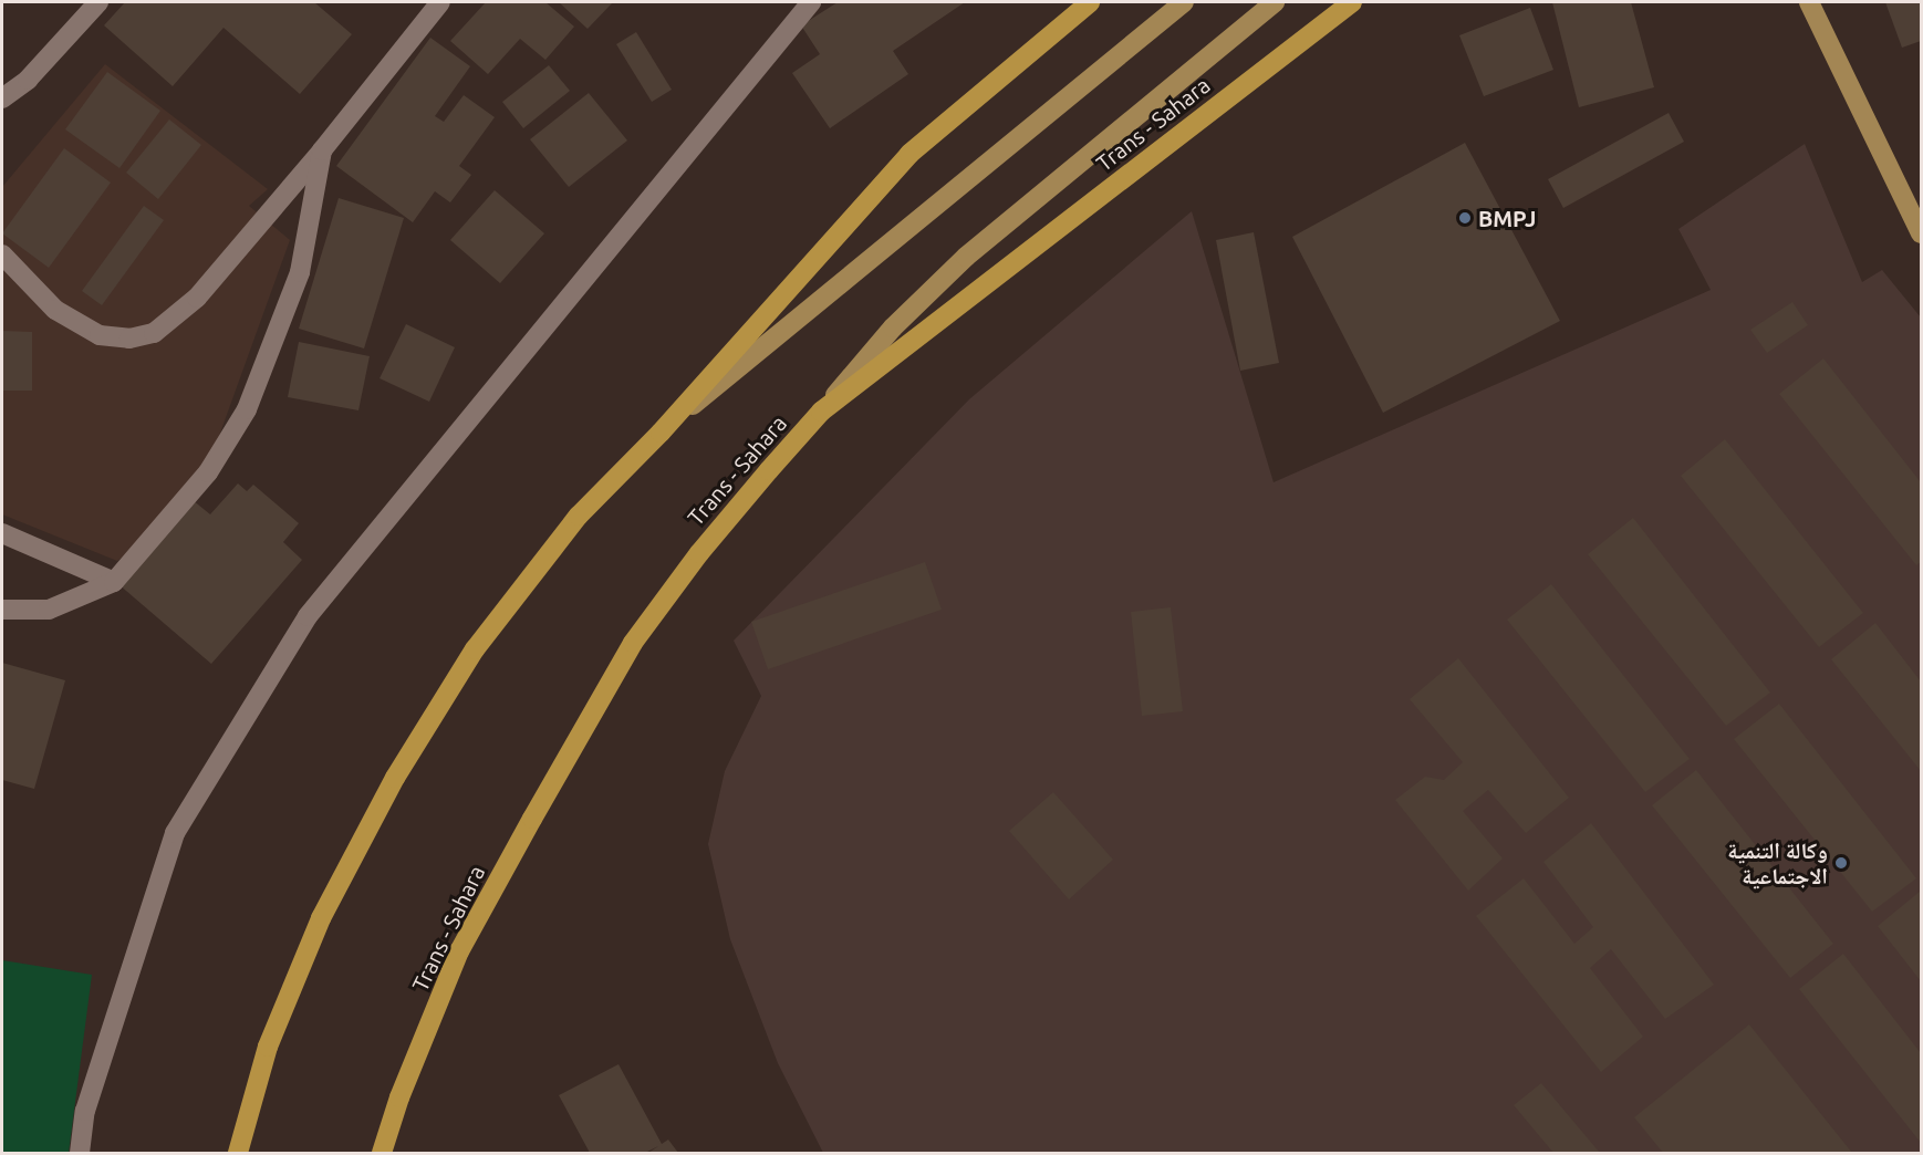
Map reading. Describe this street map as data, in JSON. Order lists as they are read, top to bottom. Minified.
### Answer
{"streets":{"highway":["Trans - Sahara"]},"places":["BMPJ","وكالة التنمية الاجتماعية"]}
